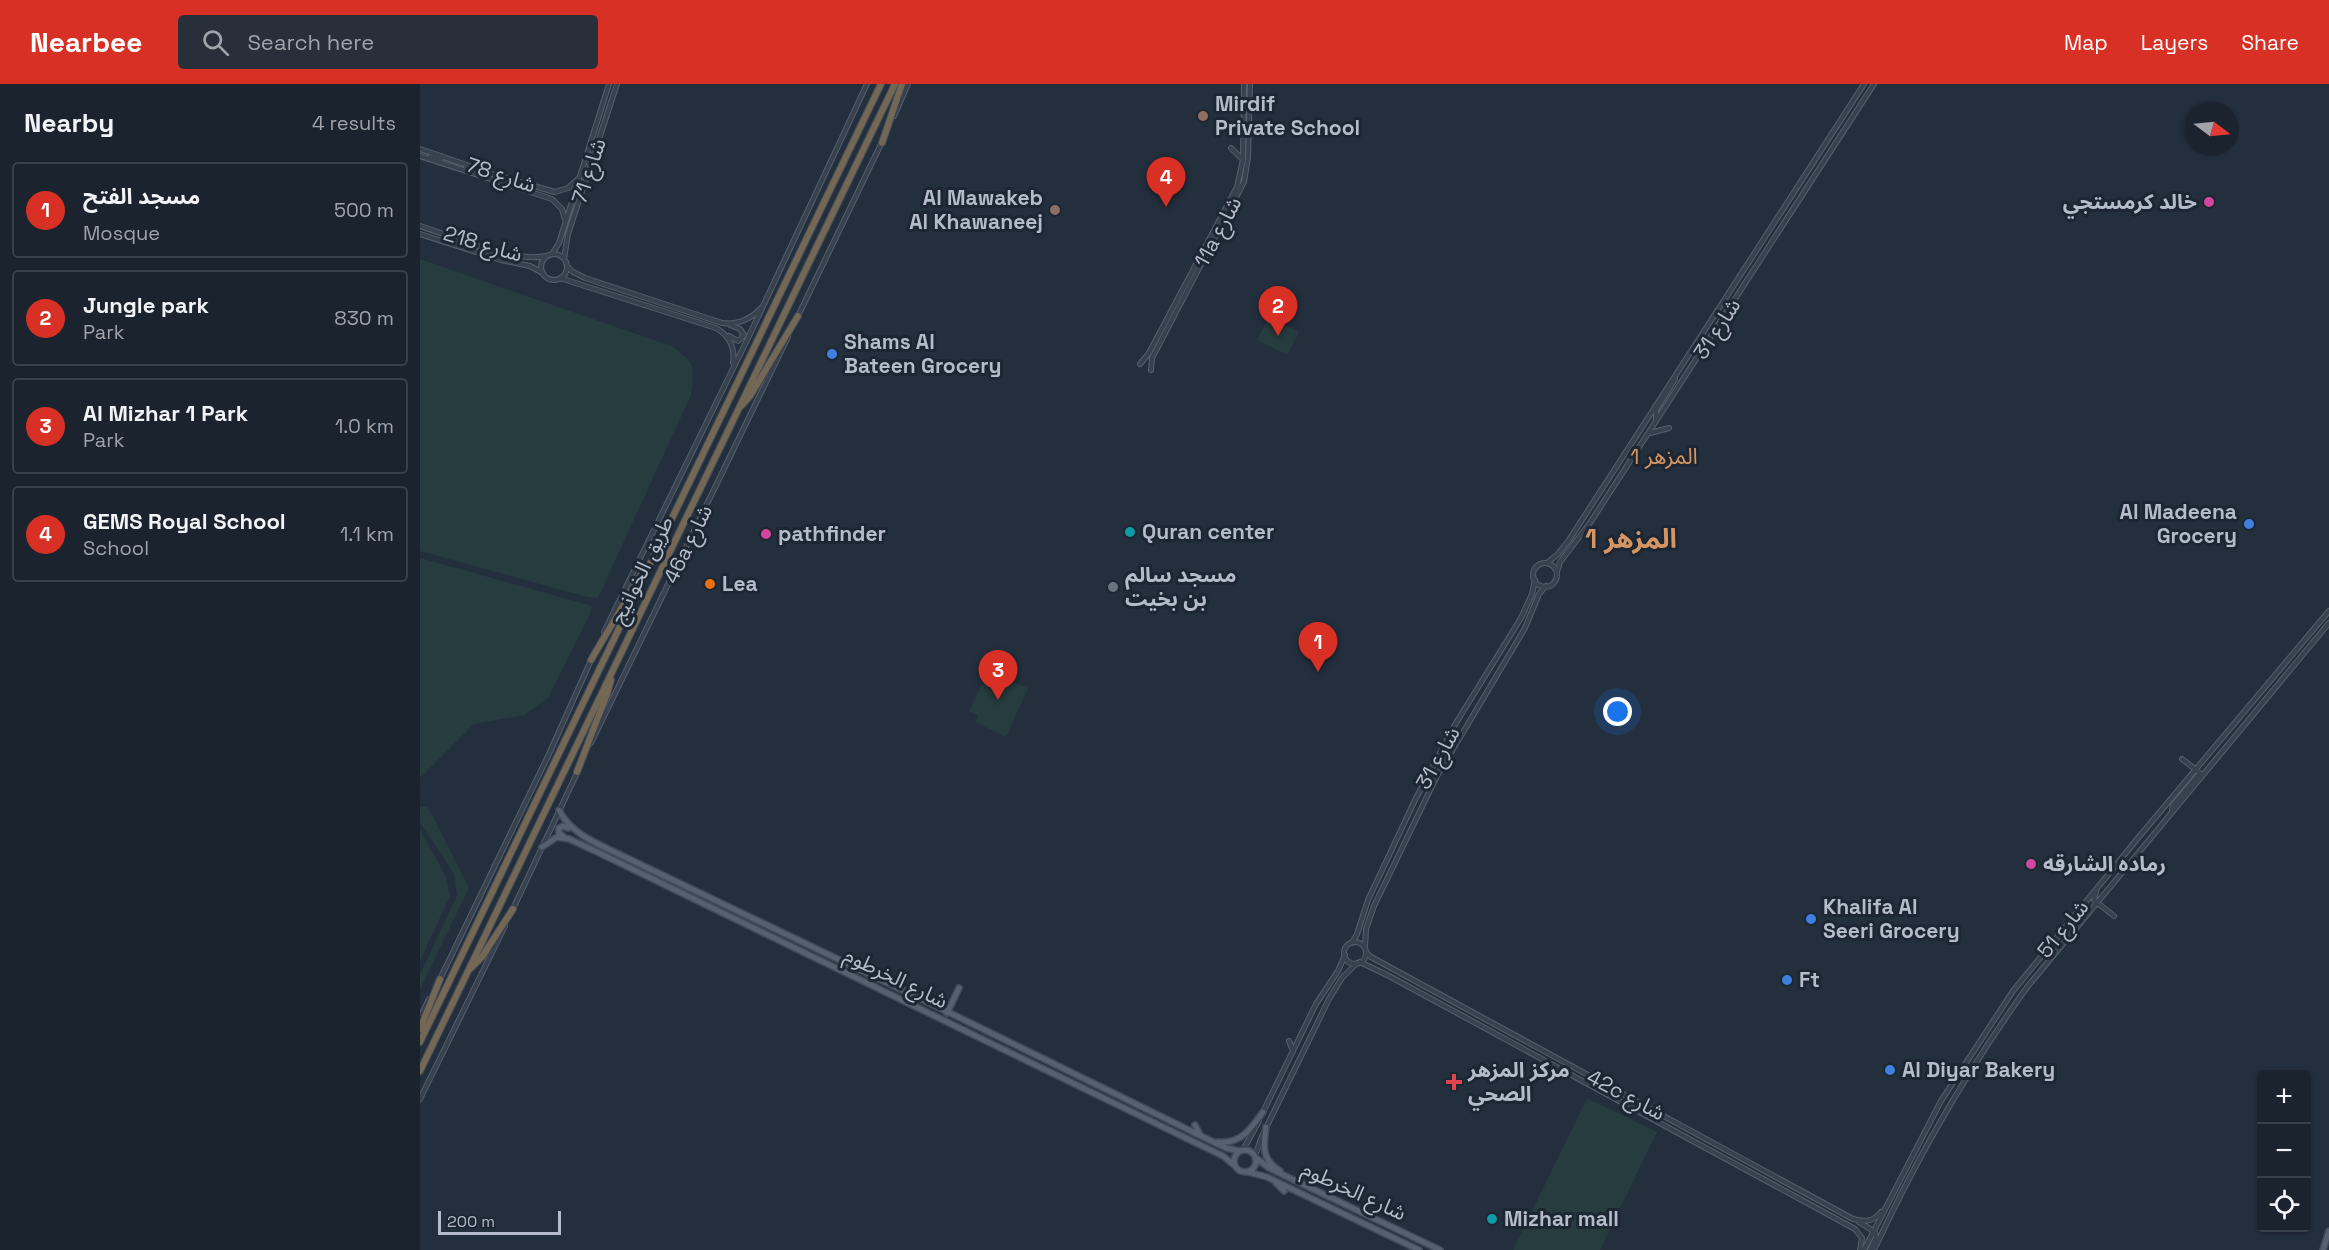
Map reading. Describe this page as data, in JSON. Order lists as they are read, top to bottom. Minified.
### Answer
{"streets":{"highway":["طريق الخوانيج"],"main road":["شارع الخرطوم"],"street":["شارع 71","شارع 78","11a شارع","شارع 218","شارع 31","46a شارع","شارع 51","42c شارع"]},"crossings":[["شارع 71","شارع 78"],["شارع 71","شارع 218"],["شارع 31","42c شارع"],["46a شارع","شارع الخرطوم"],["شارع 51","42c شارع"]],"districts":["المزهر 1","المزهر 1"],"places":{"other":["Mirdif Private School","خالد كرمستجي","Al Mawakeb Al Khawaneej","Shams Al Bateen Grocery","Al Madeena Grocery","Quran center","pathfinder","Lea","مسجد سالم بن بخيت","رماده الشارقه","Khalifa Al Seeri Grocery","Ft","Al Diyar Bakery","Mizhar mall"],"health":["مركز المزهر الصحي"]},"scale_bar":"200 m","north":"right","page":{"header":"Nearbee","search":"Search here","nav":["Map","Layers","Share"],"heading":["Nearby","4 results"],"pins":["4","2","1","3"],"list":[{"mark":"1","name":"مسجد الفتح","note":"Mosque","value":"500 m"},{"mark":"2","name":"Jungle park","note":"Park","value":"830 m"},{"mark":"3","name":"Al Mizhar 1 Park","note":"Park","value":"1.0 km"},{"mark":"4","name":"GEMS Royal School","note":"School","value":"1.1 km"}],"map_buttons":["+","−"],"scale":"200 m"}}
